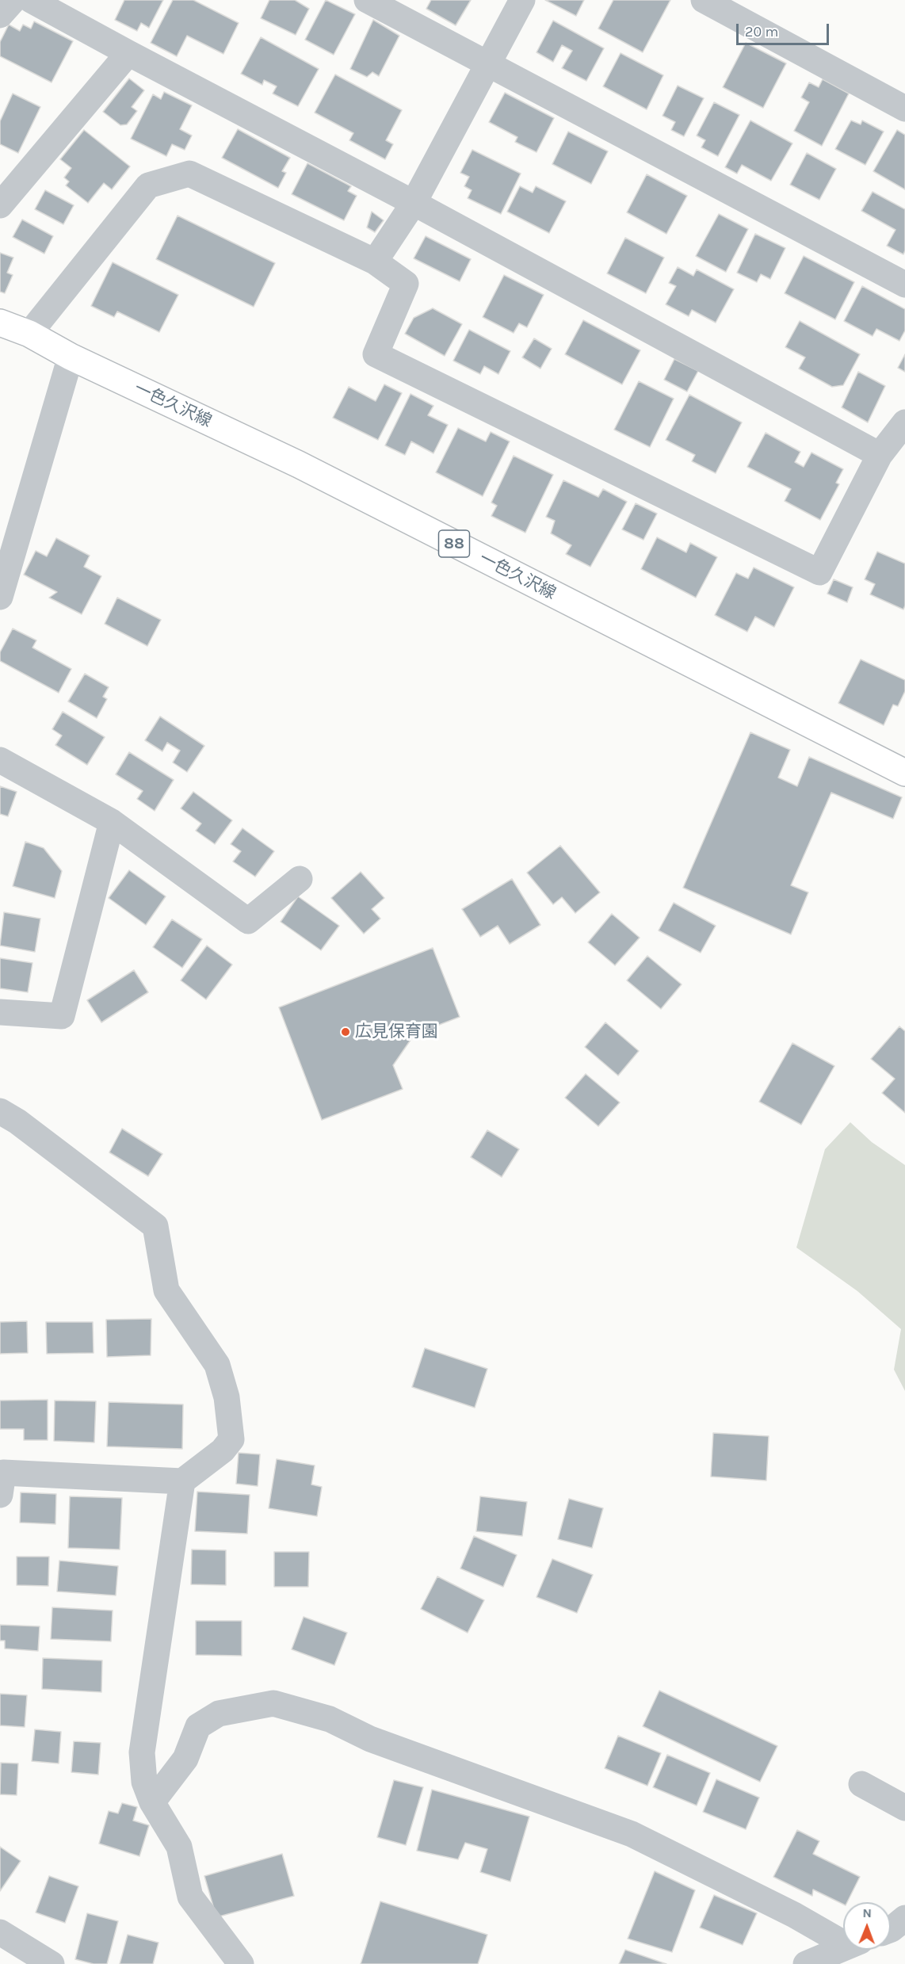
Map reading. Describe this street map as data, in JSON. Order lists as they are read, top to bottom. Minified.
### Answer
{"streets":{"main road":["一色久沢線","88"]},"places":["広見保育園"],"scale_bar":"20 m","north":"top"}
